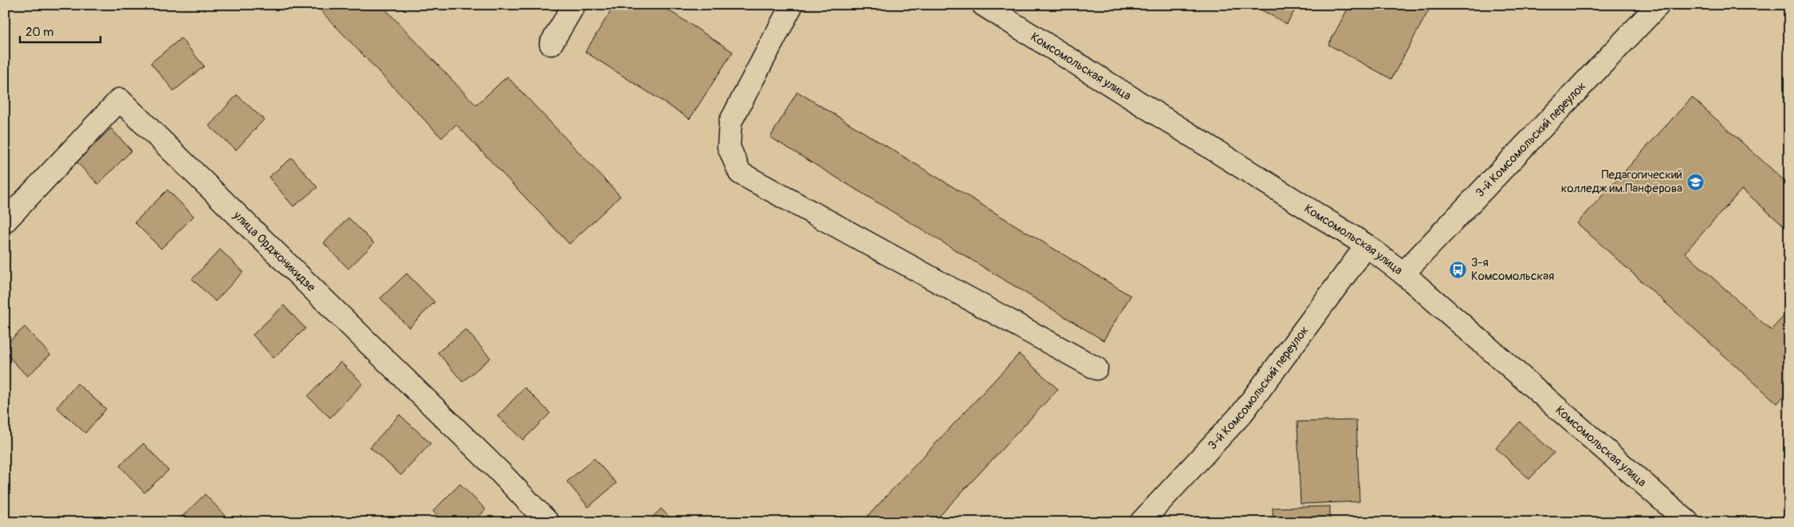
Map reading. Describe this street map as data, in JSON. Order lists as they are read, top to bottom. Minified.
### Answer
{"streets":{"street":["Комсомольская улица","3-й Комсомольский переулок","улица Орджоникидзе"]},"crossings":[["Комсомольская улица","3-й Комсомольский переулок"]],"places":{"school or university":["Педагогический колледж им.Панфёрова"],"bus stop":["3-я Комсомольская"]},"scale_bar":"20 m"}
